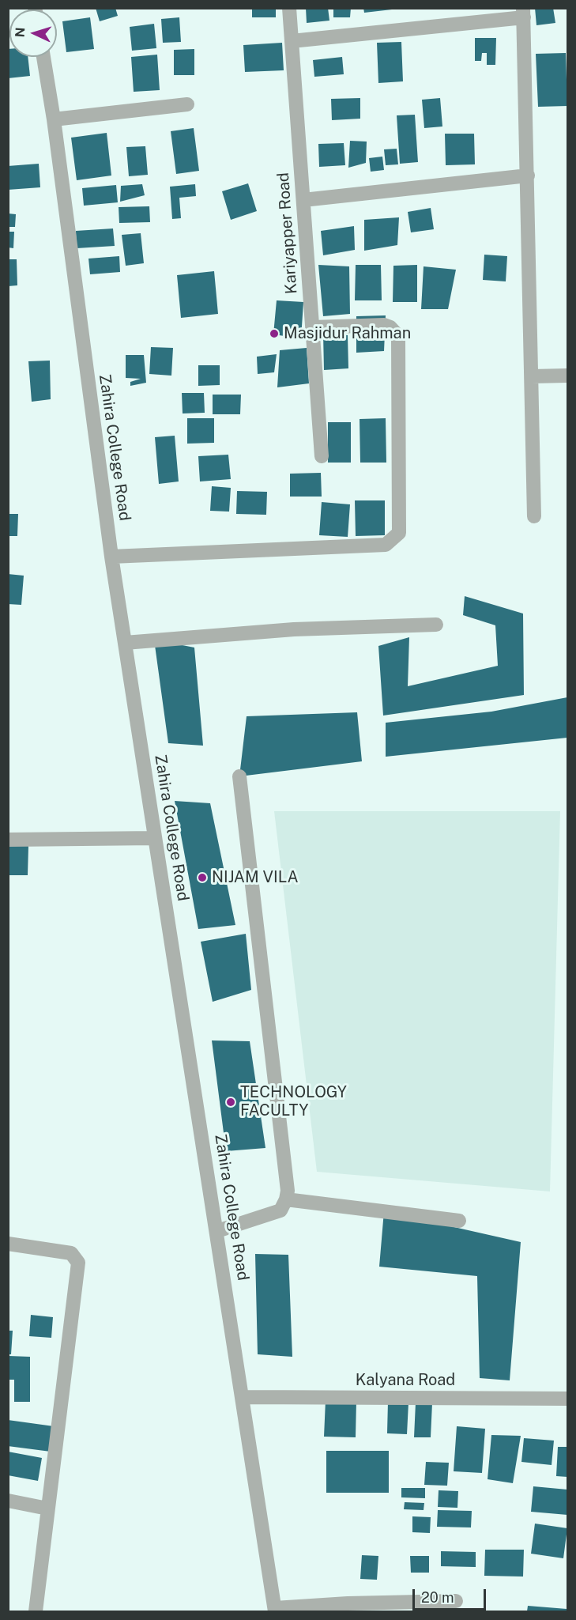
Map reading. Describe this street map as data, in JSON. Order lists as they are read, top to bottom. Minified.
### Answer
{"streets":{"street":["Kariyapper Road","Zahira College Road","Kalyana Road"]},"crossings":[["Zahira College Road","Kalyana Road"]],"places":["Masjidur Rahman","NIJAM VILA","TECHNOLOGY FACULTY"],"scale_bar":"20 m","north":"left"}
